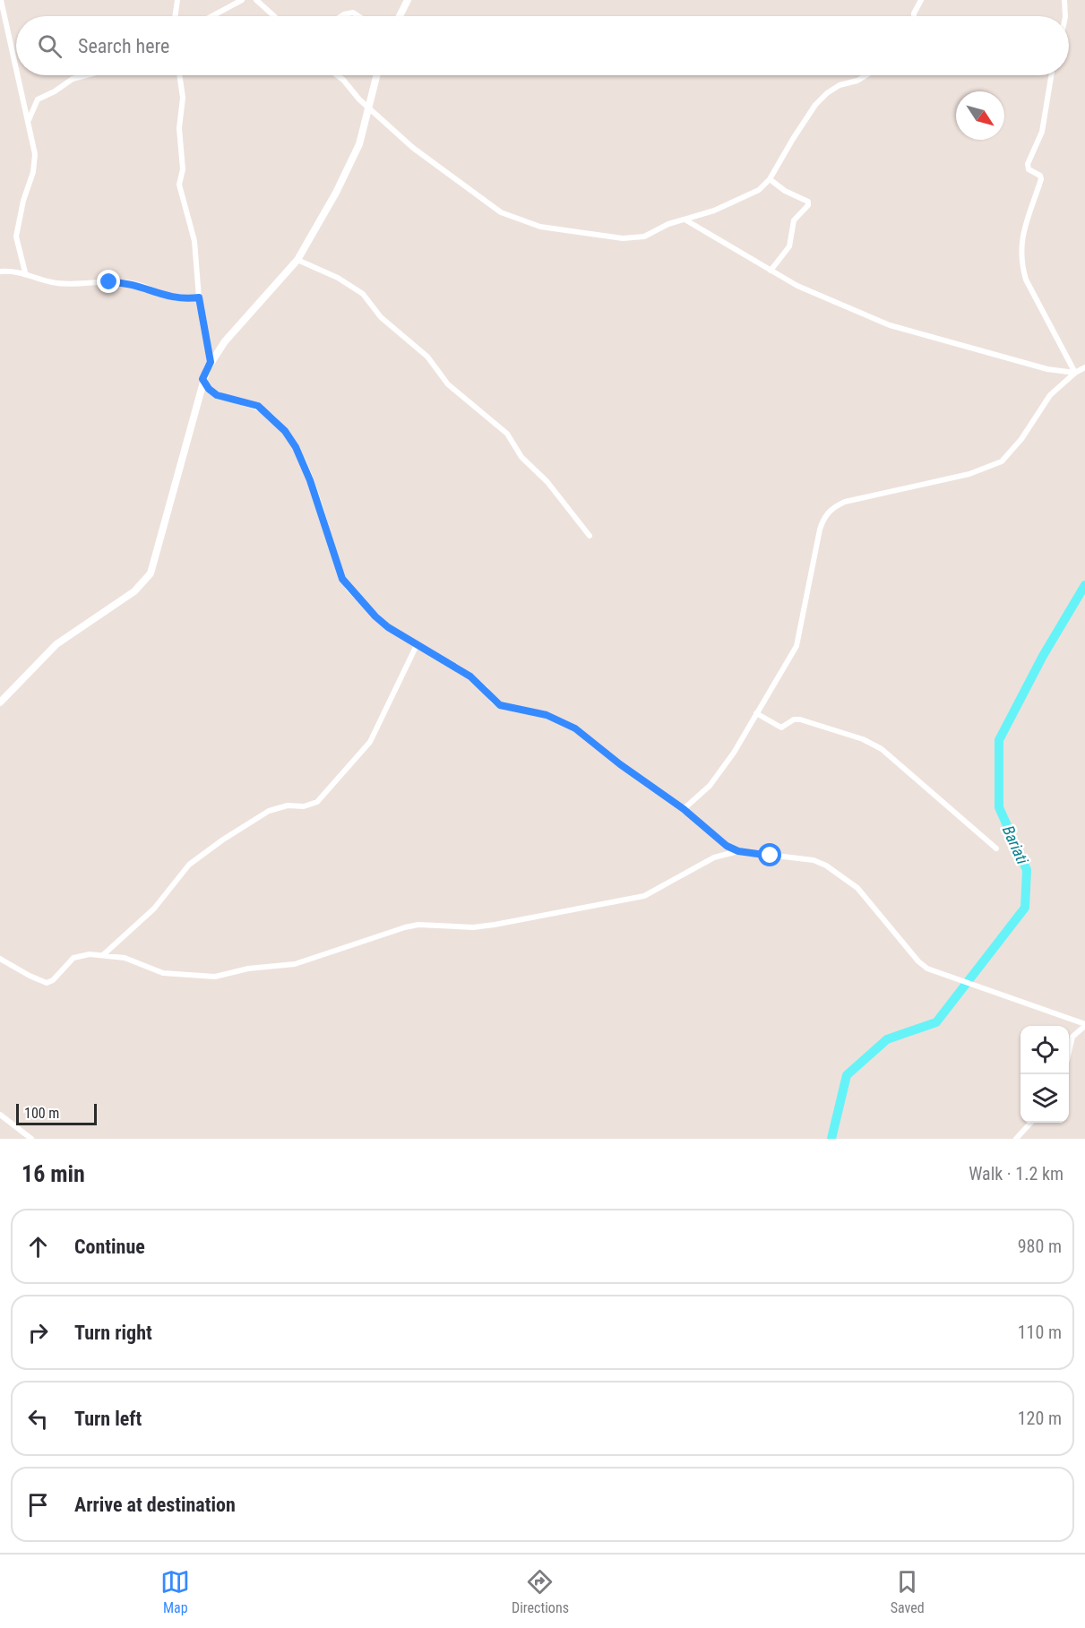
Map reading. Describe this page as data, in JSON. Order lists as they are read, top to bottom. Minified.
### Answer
{"water":["Bariati"],"scale_bar":"100 m","north":"bottom right","page":{"search":"Search here","scale":"100 m","heading":["16 min","Walk · 1.2 km"],"list":[["Continue","980 m"],["Turn right","110 m"],["Turn left","120 m"],"Arrive at destination"],"nav":["Map","Directions","Saved"]}}
